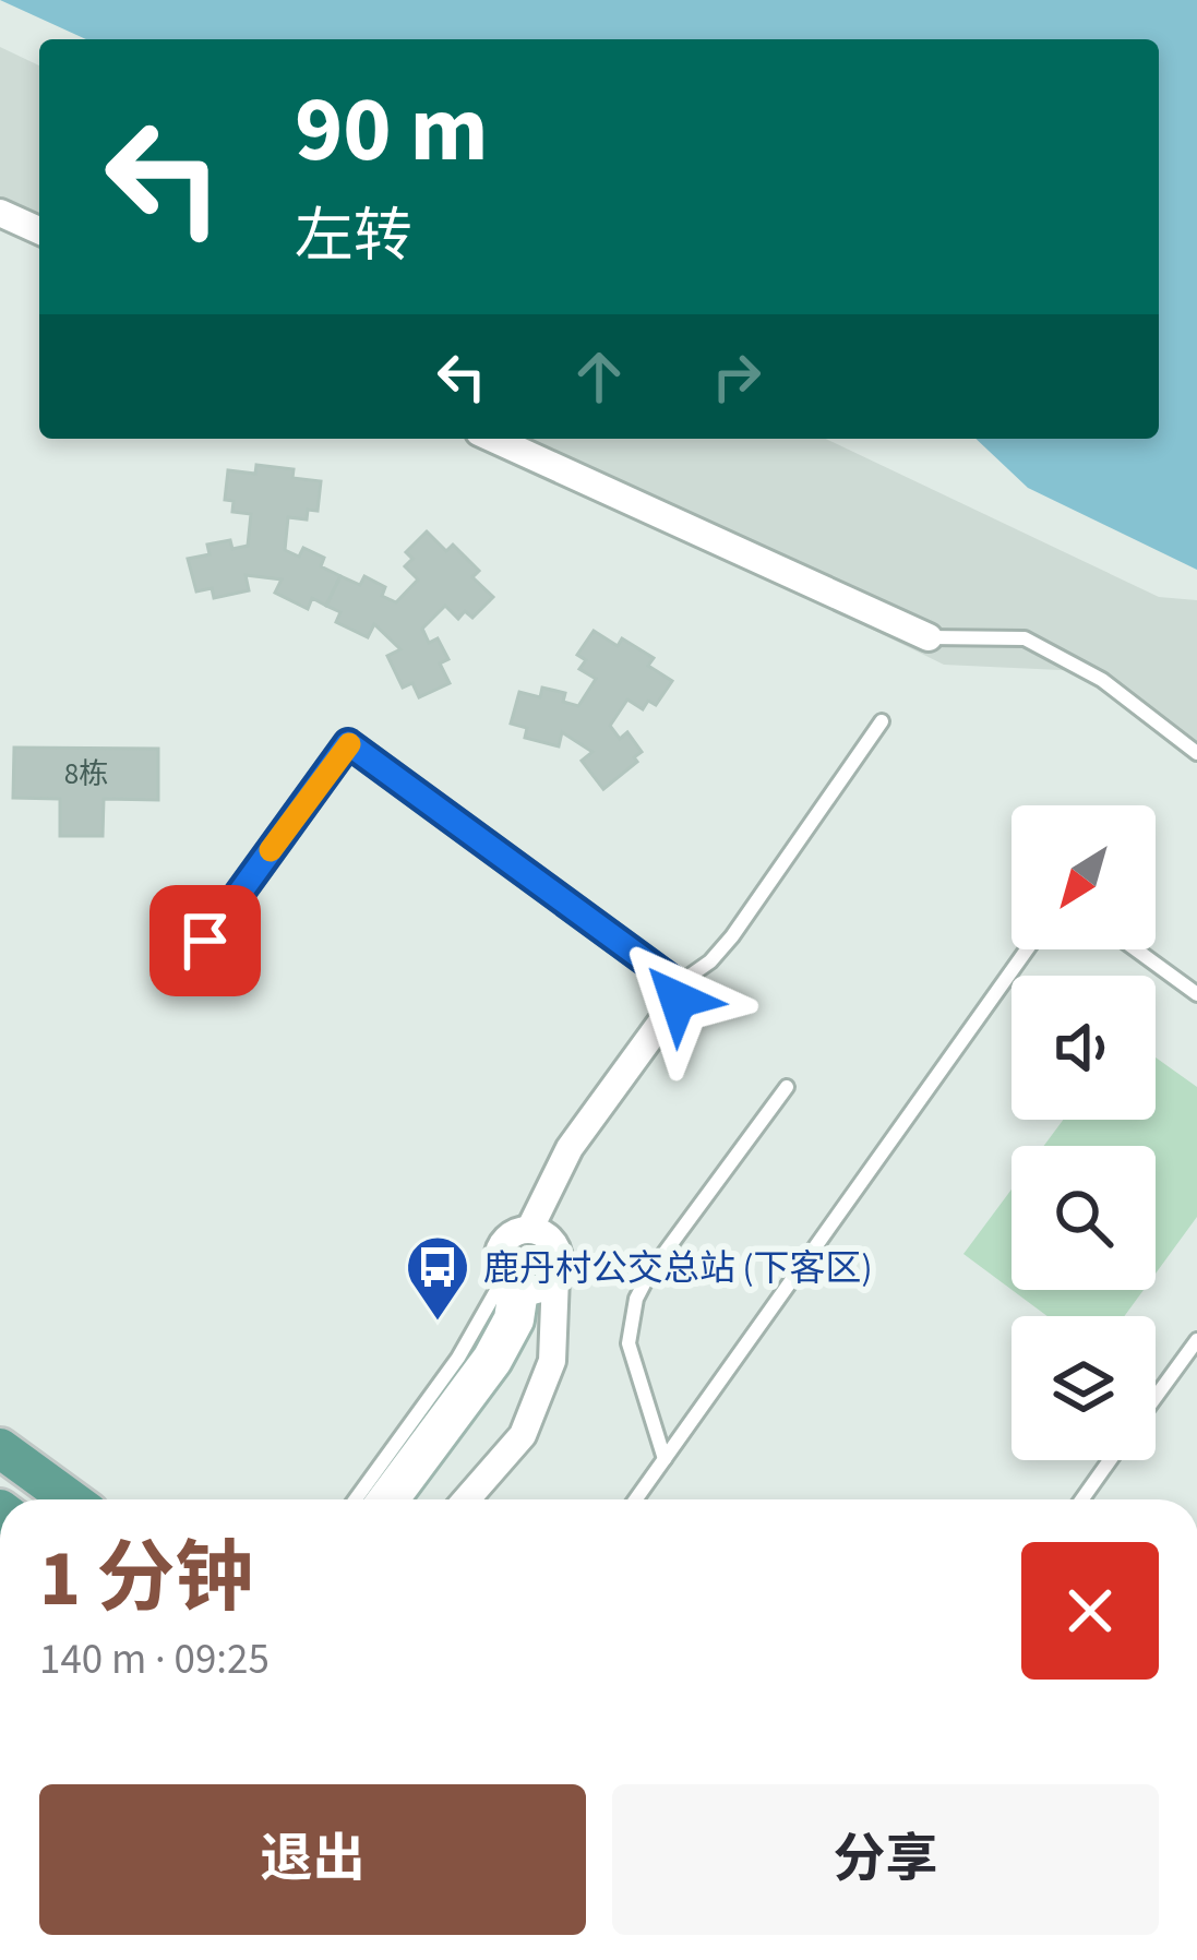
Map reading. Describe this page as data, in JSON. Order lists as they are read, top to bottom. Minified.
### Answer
{"places":{"bus stop":["鹿丹村公交总站 (下客区)"]},"house_numbers":["8栋"],"north":"bottom left","page":{"turn":["90 m","左转"],"heading":["1 分钟","140 m · 09:25"],"buttons":["退出","分享"]}}
